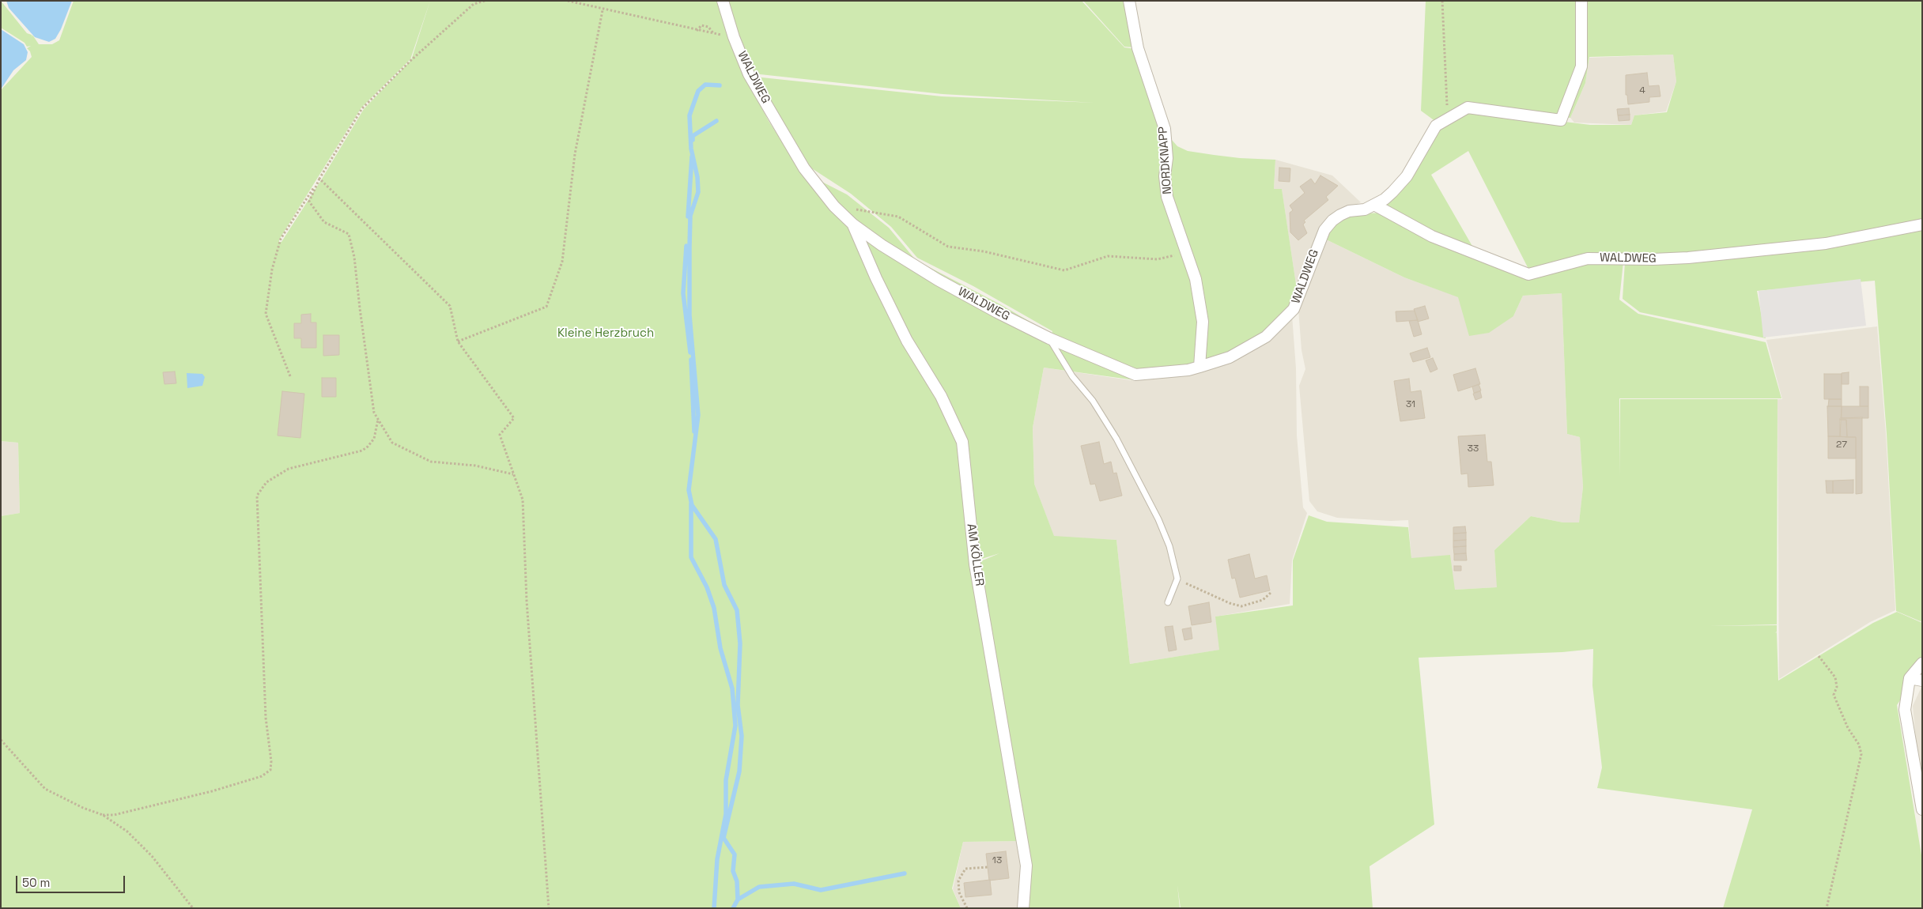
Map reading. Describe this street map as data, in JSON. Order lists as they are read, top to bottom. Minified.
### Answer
{"streets":{"street":["WALDWEG","NORDKNAPP","AM KÖLLER"]},"crossings":[["WALDWEG","NORDKNAPP"],["WALDWEG","AM KÖLLER"]],"parks":["Kleine Herzbruch"],"house_numbers":["4","31","27","33","13"],"scale_bar":"50 m"}
